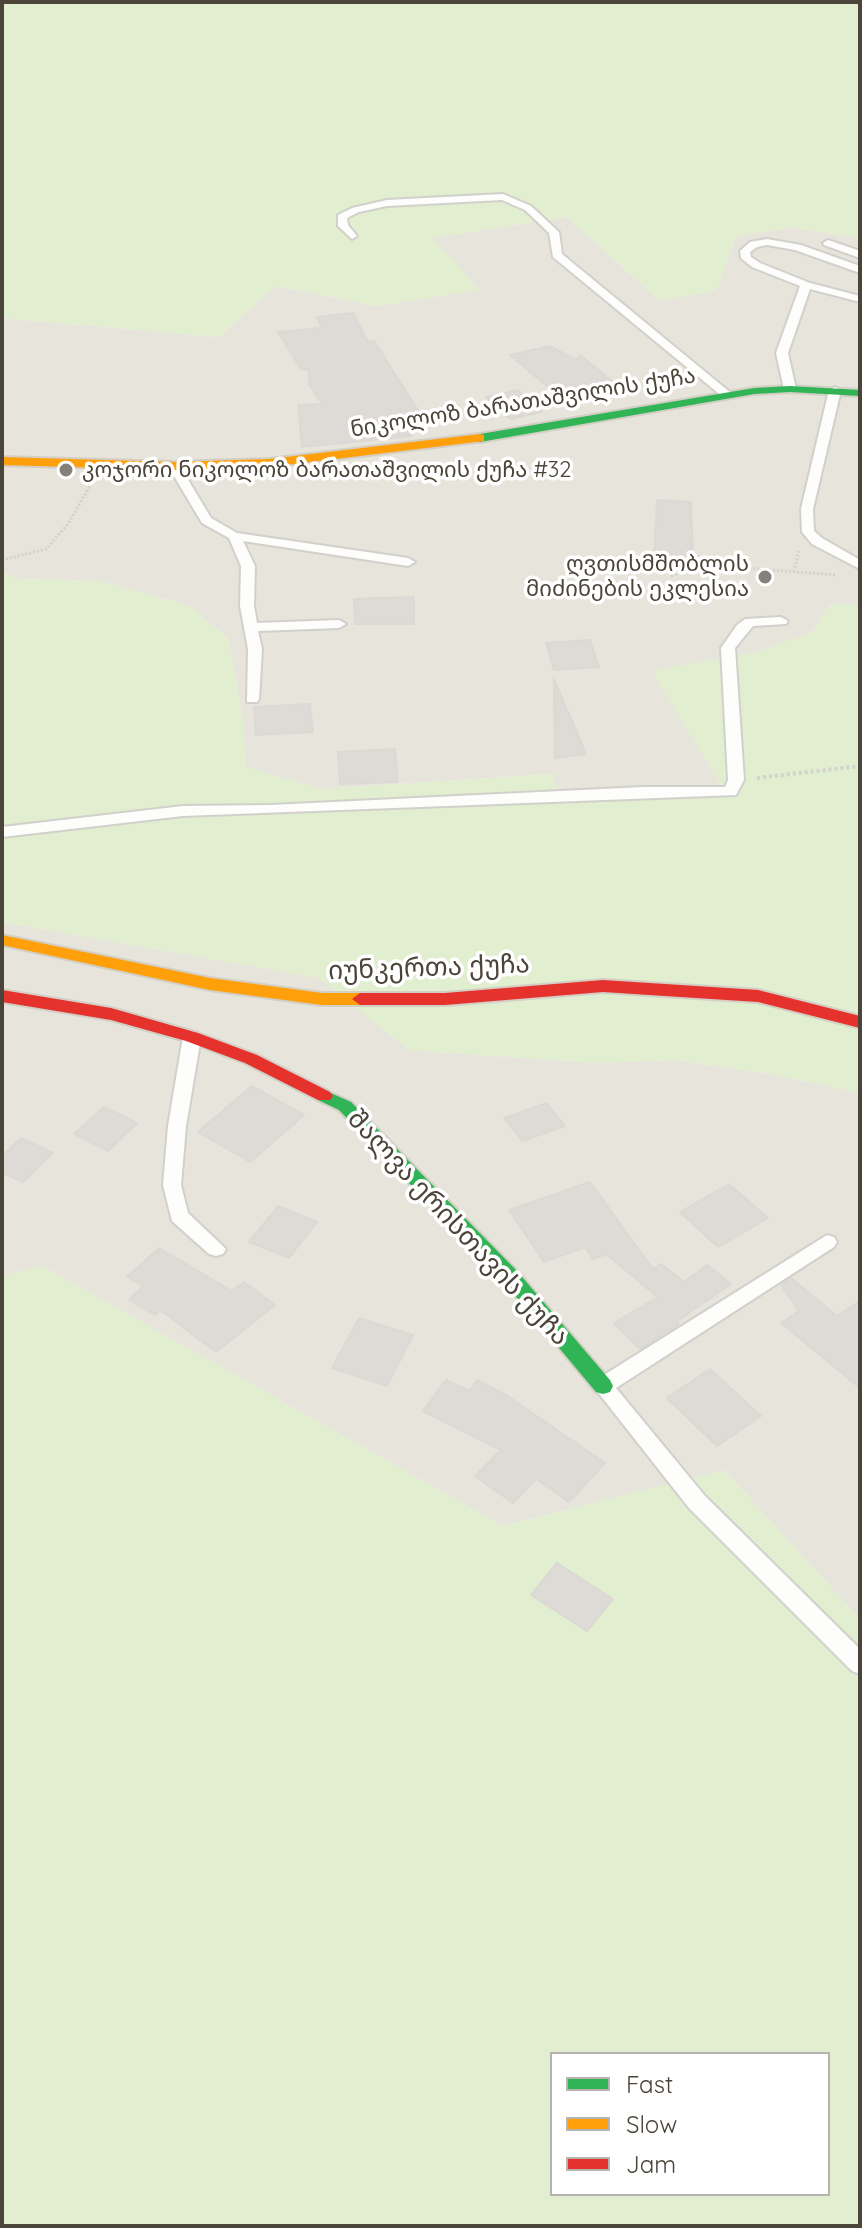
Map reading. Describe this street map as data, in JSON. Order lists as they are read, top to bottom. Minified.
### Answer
{"streets":{"street":["ნიკოლოზ ბარათაშვილის ქუჩა","იუნკერთა ქუჩა","შალვა ერისთავის ქუჩა"]},"places":["კოჯორი ნიკოლოზ ბარათაშვილის ქუჩა #32","ღვთისმშობლის მიძინების ეკლესია"],"legend":["Fast","Slow","Jam"]}
